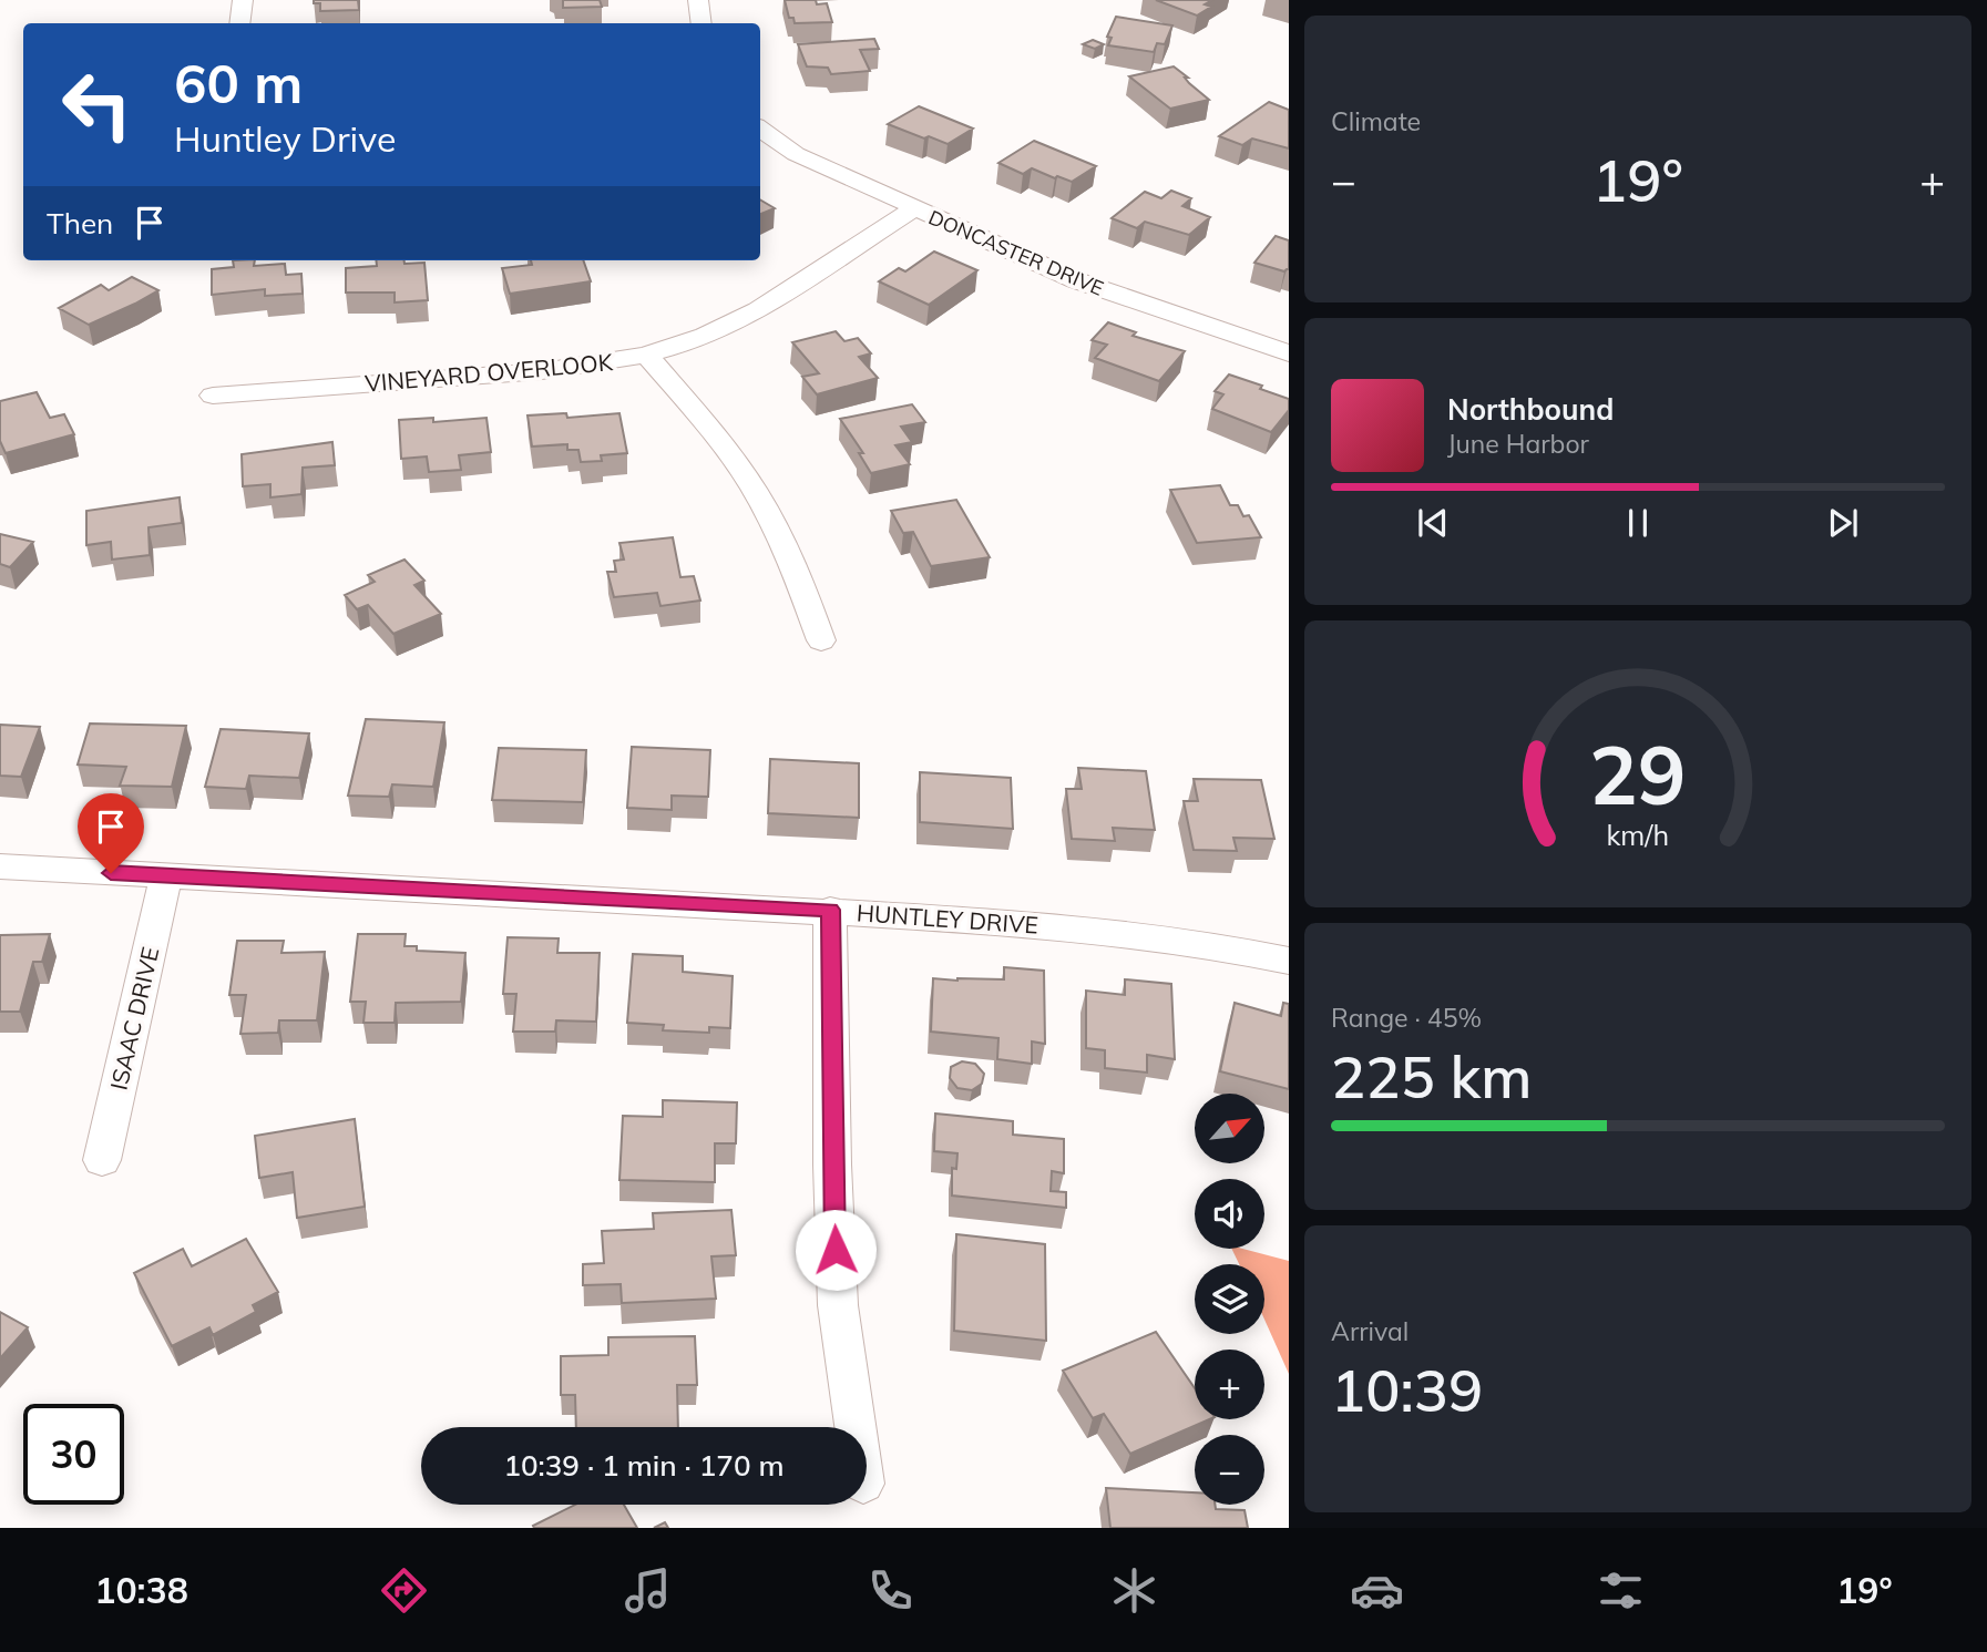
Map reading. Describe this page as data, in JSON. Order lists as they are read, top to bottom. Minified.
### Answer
{"streets":{"street":["DONCASTER DRIVE","VINEYARD OVERLOOK","HUNTLEY DRIVE","ISAAC DRIVE"]},"crossings":[["DONCASTER DRIVE","VINEYARD OVERLOOK"],["HUNTLEY DRIVE","ISAAC DRIVE"]],"north":"top right","page":{"tile":["Climate",["Range · 45%","225 km"],["Arrival","10:39"]],"turn":["60 m","Huntley Drive"],"heat":["−","19°","+"],"then":"Then","song":["Northbound","June Harbor"],"map_buttons":["+","−"],"limit":"30","trip":"10:39 · 1 min · 170 m","tabs":["10:38","19°"],"gauge":["29","km/h"]}}
